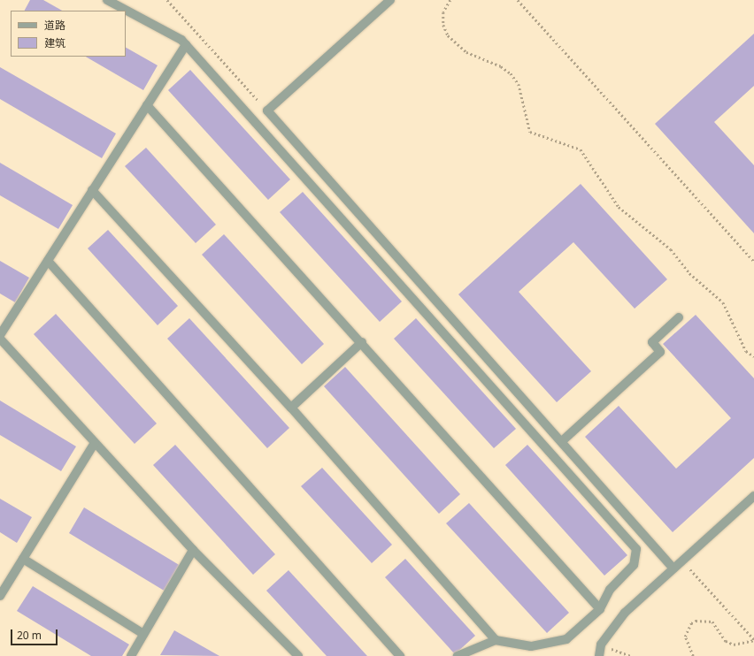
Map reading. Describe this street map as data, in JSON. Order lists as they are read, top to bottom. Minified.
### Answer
{"legend":["道路","建筑"],"scale_bar":"20 m"}
